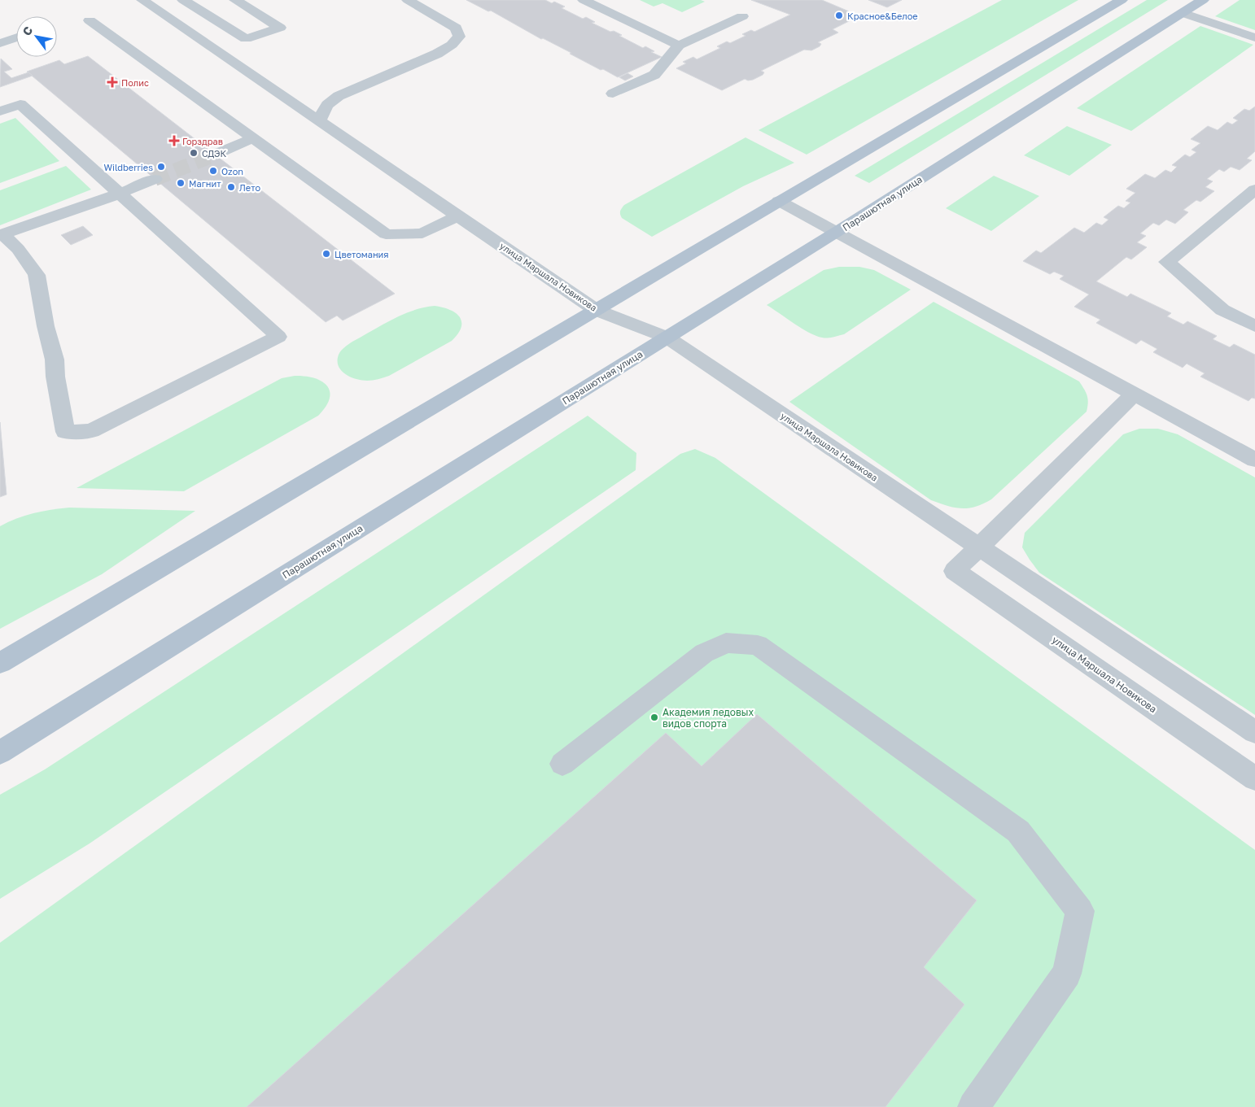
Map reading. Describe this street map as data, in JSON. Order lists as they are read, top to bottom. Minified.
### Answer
{"streets":{"main road":["Парашютная улица"],"street":["улица Маршала Новикова"]},"crossings":[["Парашютная улица","улица Маршала Новикова"]],"places":{"other":["Красное&Белое","СДЭК","Wildberries","Ozon","Магнит","Лето","Цветомания","Академия ледовых видов спорта"],"health":["Полис","Горздрав"]},"north":"top left"}
